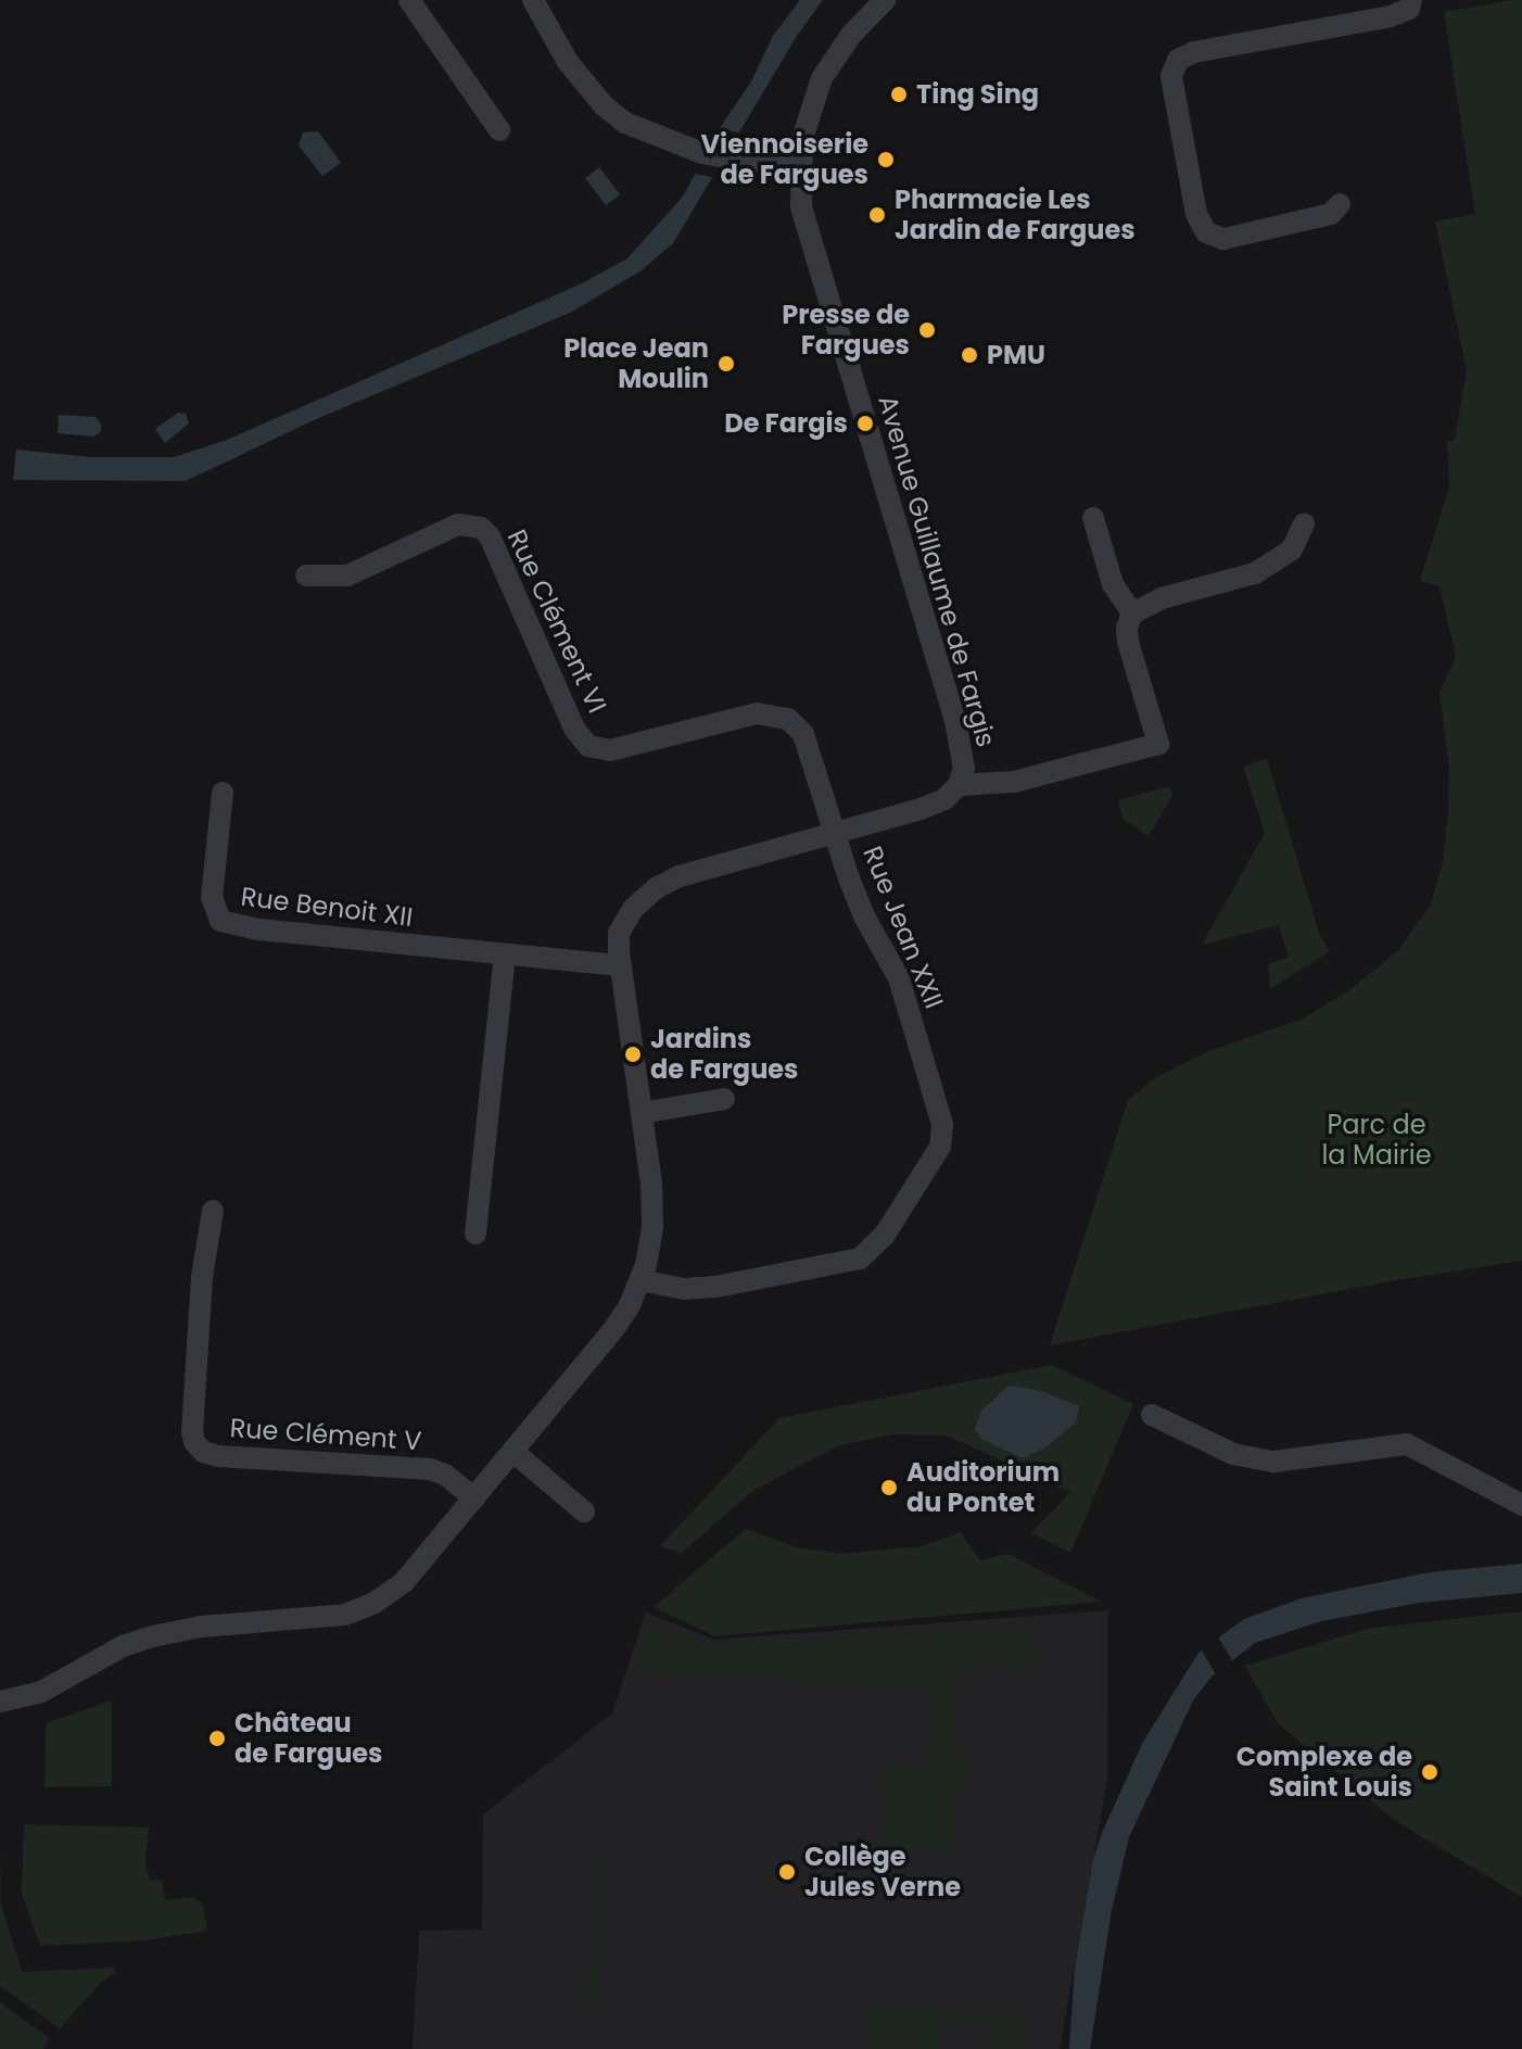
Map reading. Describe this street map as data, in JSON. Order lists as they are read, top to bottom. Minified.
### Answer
{"streets":{"street":["Avenue Guillaume de Fargis","Rue Clément VI","Rue Benoit XII","Rue Jean XXII","Rue Clément V"]},"crossings":[["Avenue Guillaume de Fargis","Rue Clément VI"],["Avenue Guillaume de Fargis","Rue Benoit XII"],["Avenue Guillaume de Fargis","Rue Jean XXII"],["Avenue Guillaume de Fargis","Rue Clément V"],["Rue Clément VI","Rue Jean XXII"]],"parks":["Parc de la Mairie"],"places":["Ting Sing","Viennoiserie de Fargues","Pharmacie Les Jardin de Fargues","Presse de Fargues","PMU","Place Jean Moulin","De Fargis","Jardins de Fargues","Auditorium du Pontet","Château de Fargues","Complexe de Saint Louis","Collège Jules Verne"]}
